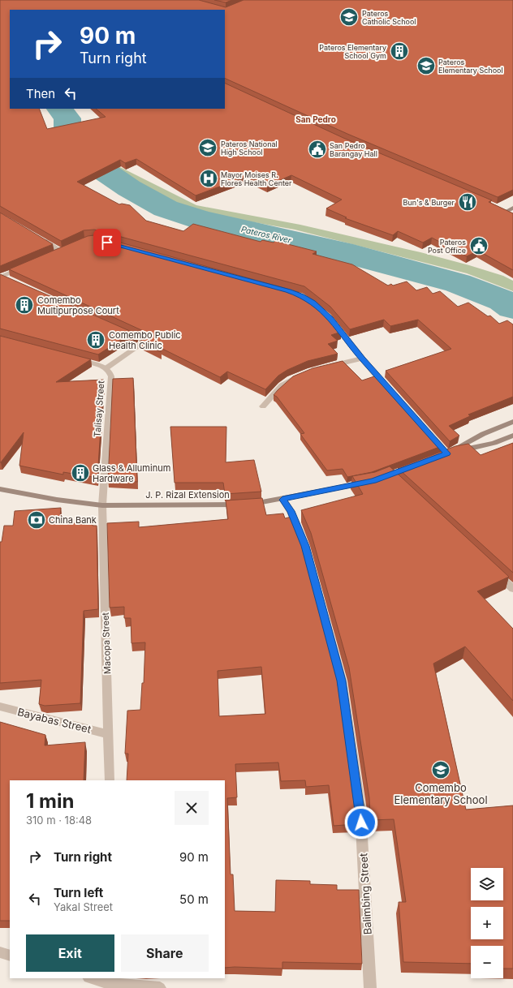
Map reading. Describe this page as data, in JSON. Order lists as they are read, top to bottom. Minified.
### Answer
{"streets":{"main road":["J. P. Rizal Extension"],"street":["Talisay Street","Macopa Street","Bayabas Street","Balimbing Street"]},"crossings":[["Talisay Street","J. P. Rizal Extension"],["Talisay Street","Macopa Street"],["J. P. Rizal Extension","Macopa Street"],["J. P. Rizal Extension","Balimbing Street"],["Macopa Street","Bayabas Street"]],"districts":["San Pedro"],"water":["Pateros River"],"places":{"school or university":["Pateros Catholic School","Pateros Elementary School","Pateros National High School","Comembo Elementary School"],"building":["Pateros Elementary School Gym","Comembo Multipurpose Court","Comembo Public Health Clinic","Glass & Alluminum Hardware"],"public building":["San Pedro Barangay Hall","Pateros Post Office"],"hospital":["Mayor Moises R. Flores Health Center"],"restaurant":["Bun's & Burger"],"bank":["China Bank"]},"page":{"turn":["90 m","Turn right"],"then":"Then","heading":["1 min","310 m · 18:48"],"list":[{"name":"Turn right","value":"90 m"},{"name":"Turn left","note":"Yakal Street","value":"50 m"}],"map_buttons":["+","−"],"buttons":["Exit","Share"]}}
